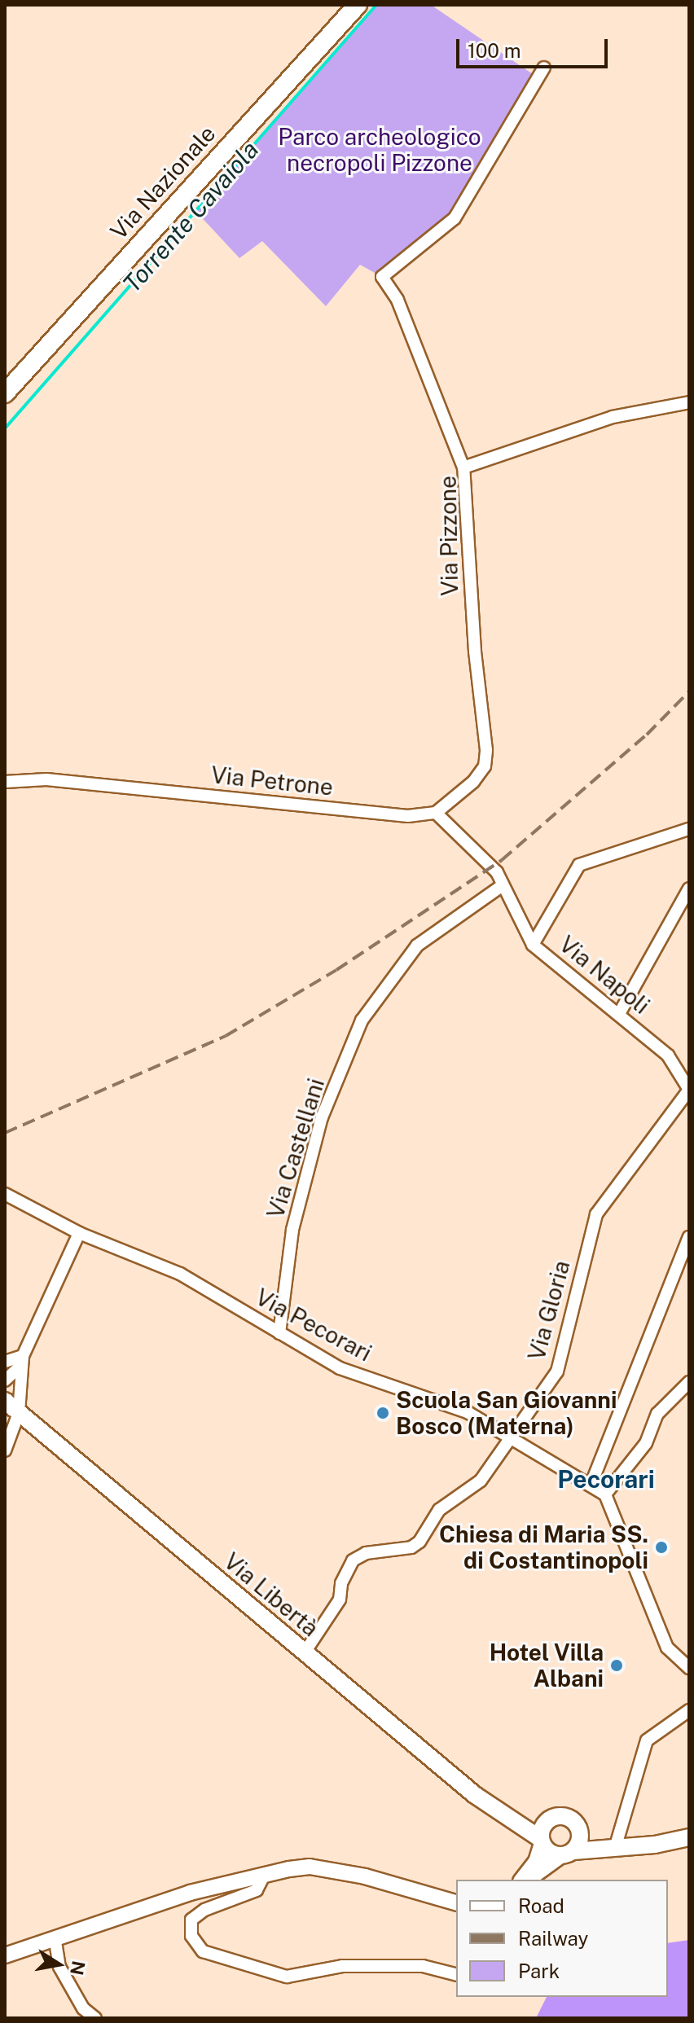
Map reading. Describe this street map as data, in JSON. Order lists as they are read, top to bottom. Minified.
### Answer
{"streets":{"main road":["Via Nazionale","Via Libertà"],"street":["Via Pizzone","Via Petrone","Via Napoli","Via Castellani","Via Gloria","Via Pecorari"]},"crossings":[["Via Pizzone","Via Petrone"],["Via Napoli","Via Castellani"],["Via Napoli","Via Gloria"],["Via Castellani","Via Pecorari"],["Via Gloria","Via Pecorari"],["Via Gloria","Via Libertà"]],"districts":["Pecorari"],"water":["Torrente Cavaiola"],"parks":["Parco archeologico necropoli Pizzone"],"places":["Scuola San Giovanni Bosco (Materna)","Chiesa di Maria SS. di Costantinopoli","Hotel Villa Albani"],"legend":["Road","Railway","Park"],"scale_bar":"100 m","north":"right"}
